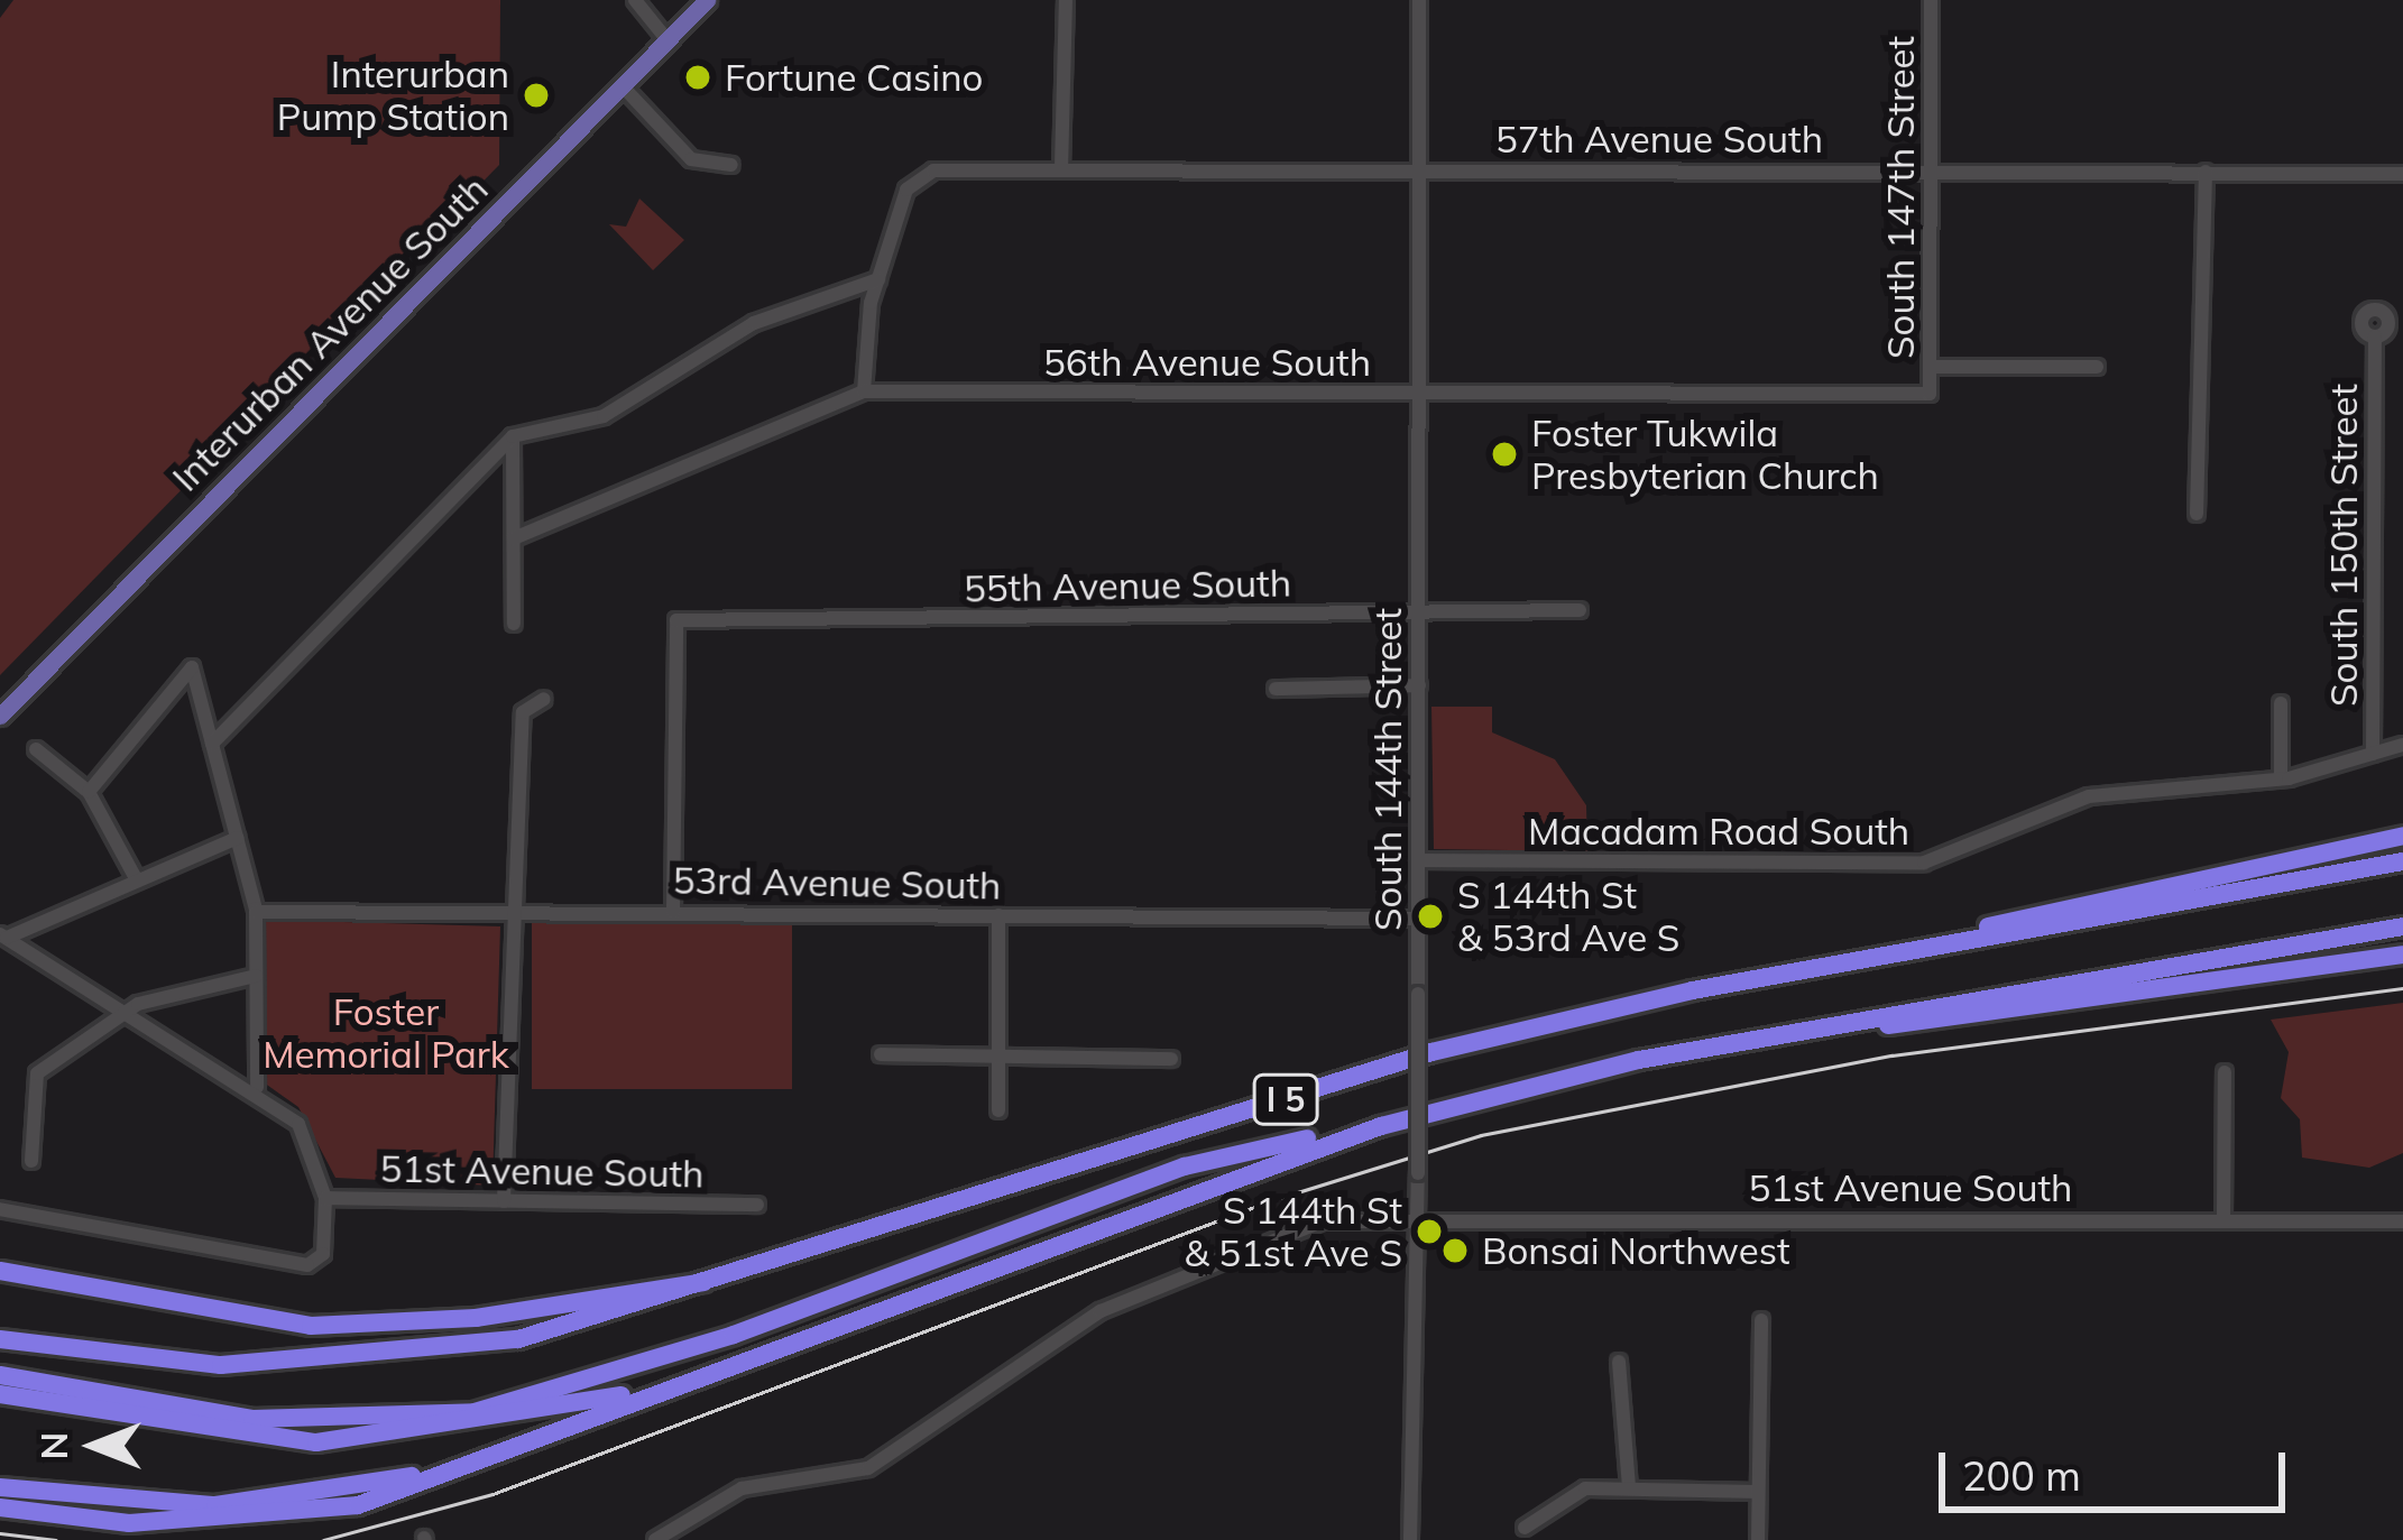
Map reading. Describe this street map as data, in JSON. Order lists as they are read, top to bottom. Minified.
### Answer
{"streets":{"highway":["I 5"],"main road":["Interurban Avenue South"],"street":["57th Avenue South","South 147th Street","56th Avenue South","South 150th Street","55th Avenue South","South 144th Street","Macadam Road South","53rd Avenue South","51st Avenue South"]},"crossings":[["57th Avenue South","South 147th Street"],["57th Avenue South","South 144th Street"],["South 147th Street","56th Avenue South"],["56th Avenue South","South 144th Street"],["South 150th Street","Macadam Road South"],["55th Avenue South","South 144th Street"],["55th Avenue South","53rd Avenue South"],["South 144th Street","Macadam Road South"],["South 144th Street","53rd Avenue South"],["South 144th Street","51st Avenue South"]],"parks":["Foster Memorial Park"],"places":["Fortune Casino","Interurban Pump Station","Foster Tukwila Presbyterian Church","S 144th St & 53rd Ave S","S 144th St & 51st Ave S","Bonsai Northwest"],"scale_bar":"200 m","north":"left"}
